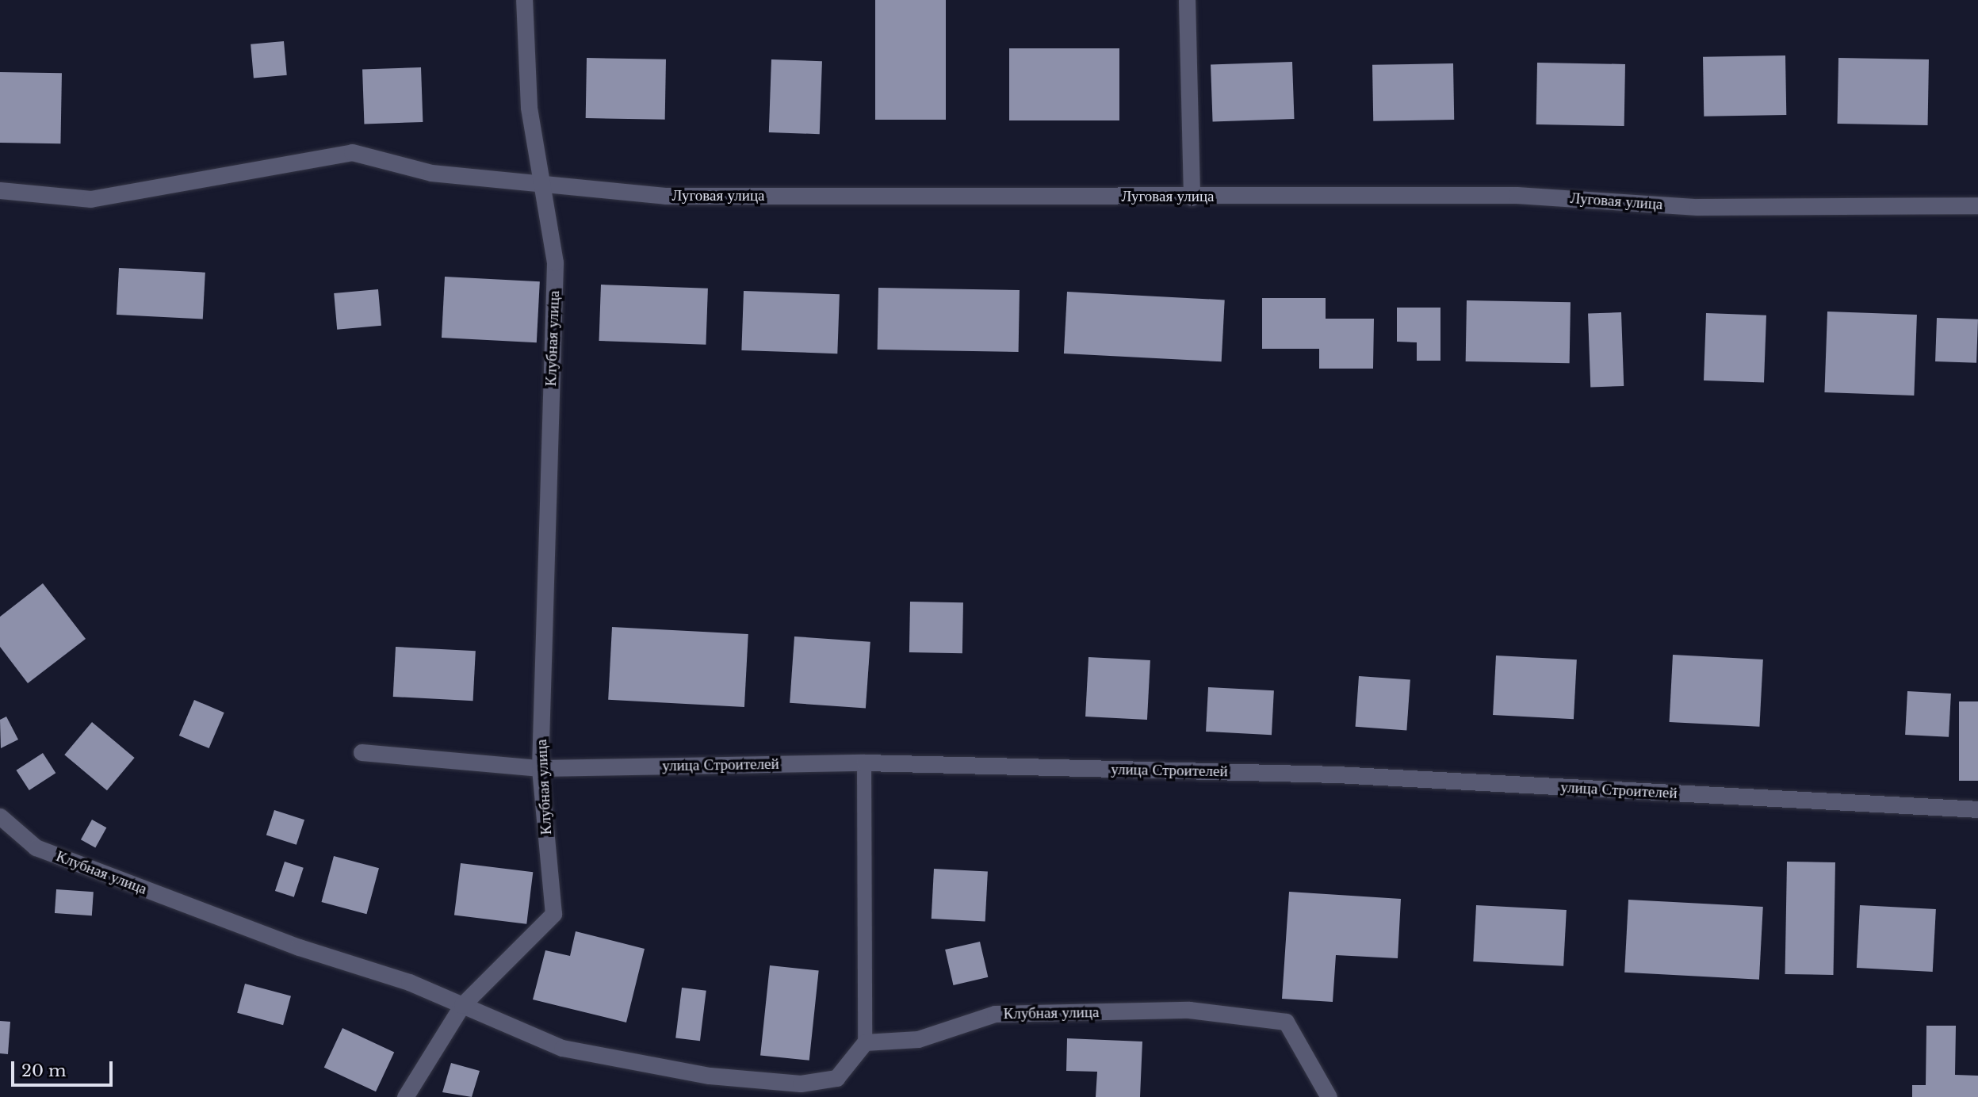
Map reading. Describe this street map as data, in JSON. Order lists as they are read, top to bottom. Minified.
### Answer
{"streets":{"street":["Луговая улица","Клубная улица","улица Строителей"]},"crossings":[["Луговая улица","Клубная улица"],["Клубная улица","улица Строителей"]],"scale_bar":"20 m"}
